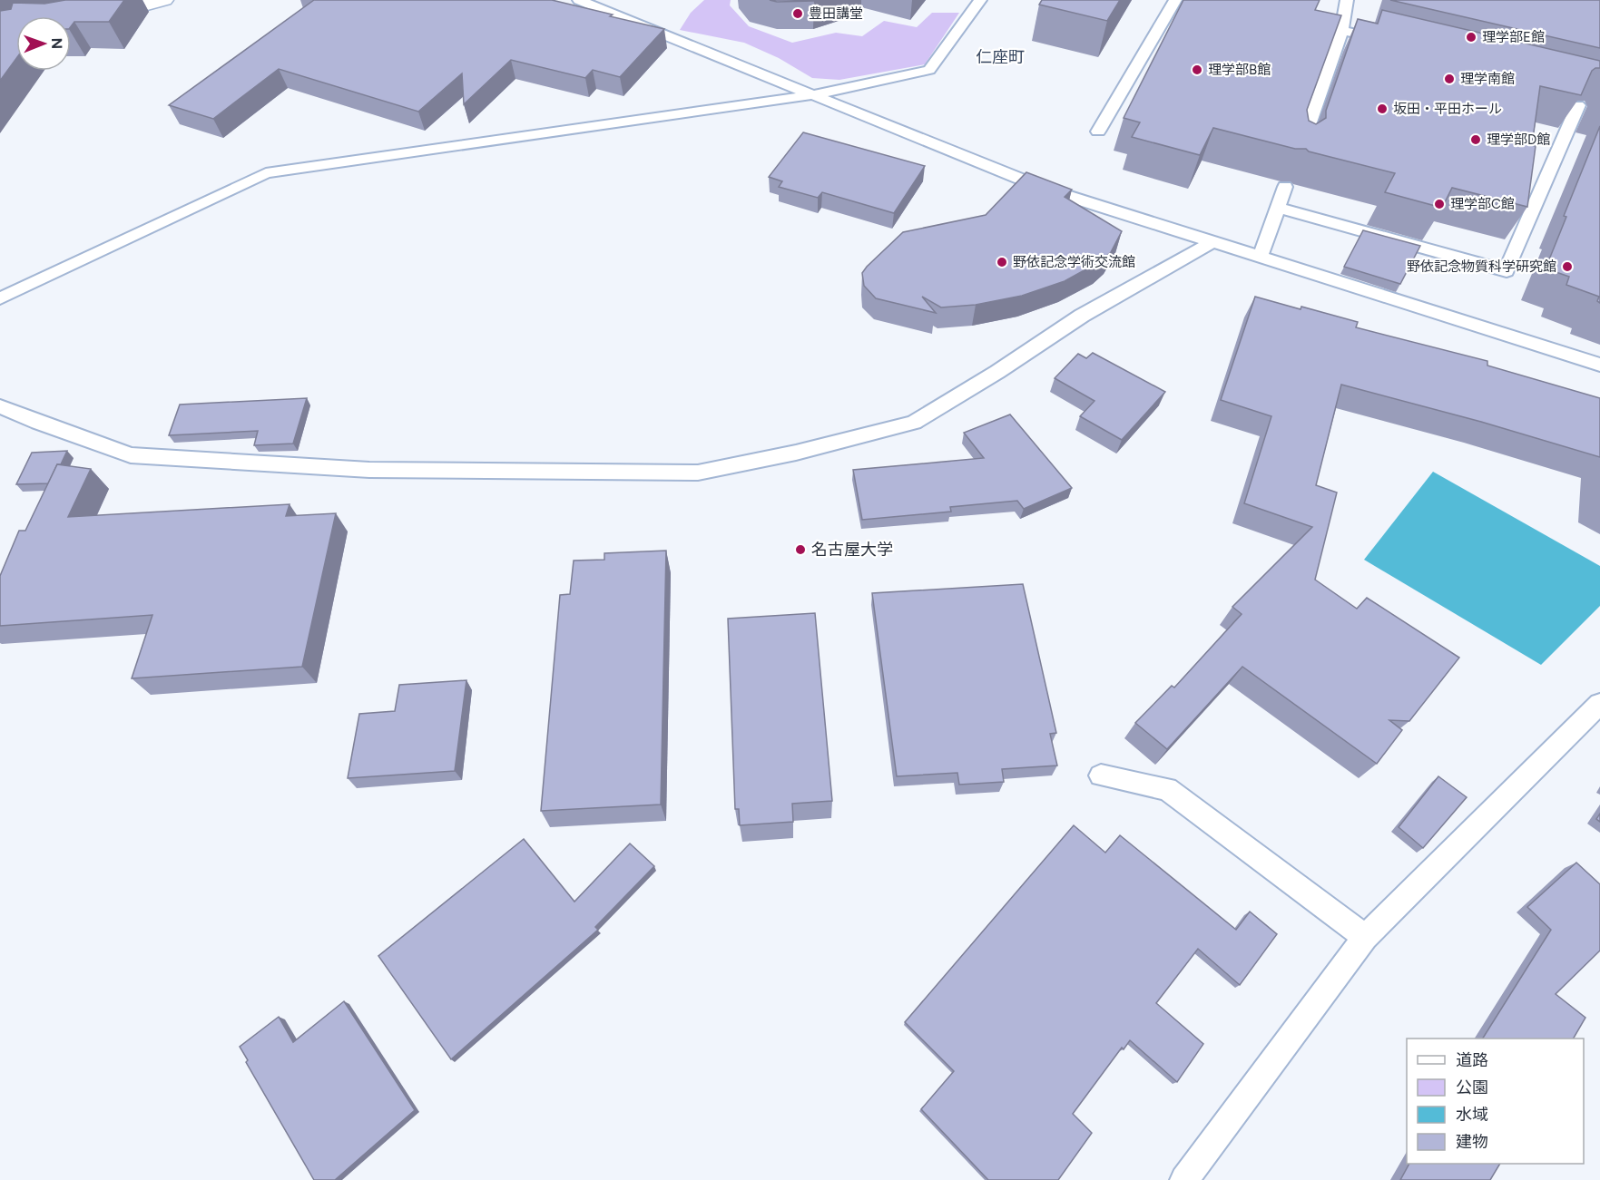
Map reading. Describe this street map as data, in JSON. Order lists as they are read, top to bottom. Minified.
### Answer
{"districts":["仁座町"],"places":["豊田講堂","理学部E館","理学部B館","理学南館","坂田・平田ホール","理学部D館","理学部C館","野依記念学術交流館","野依記念物質科学研究館","名古屋大学"],"legend":["道路","公園","水域","建物"],"north":"right"}
